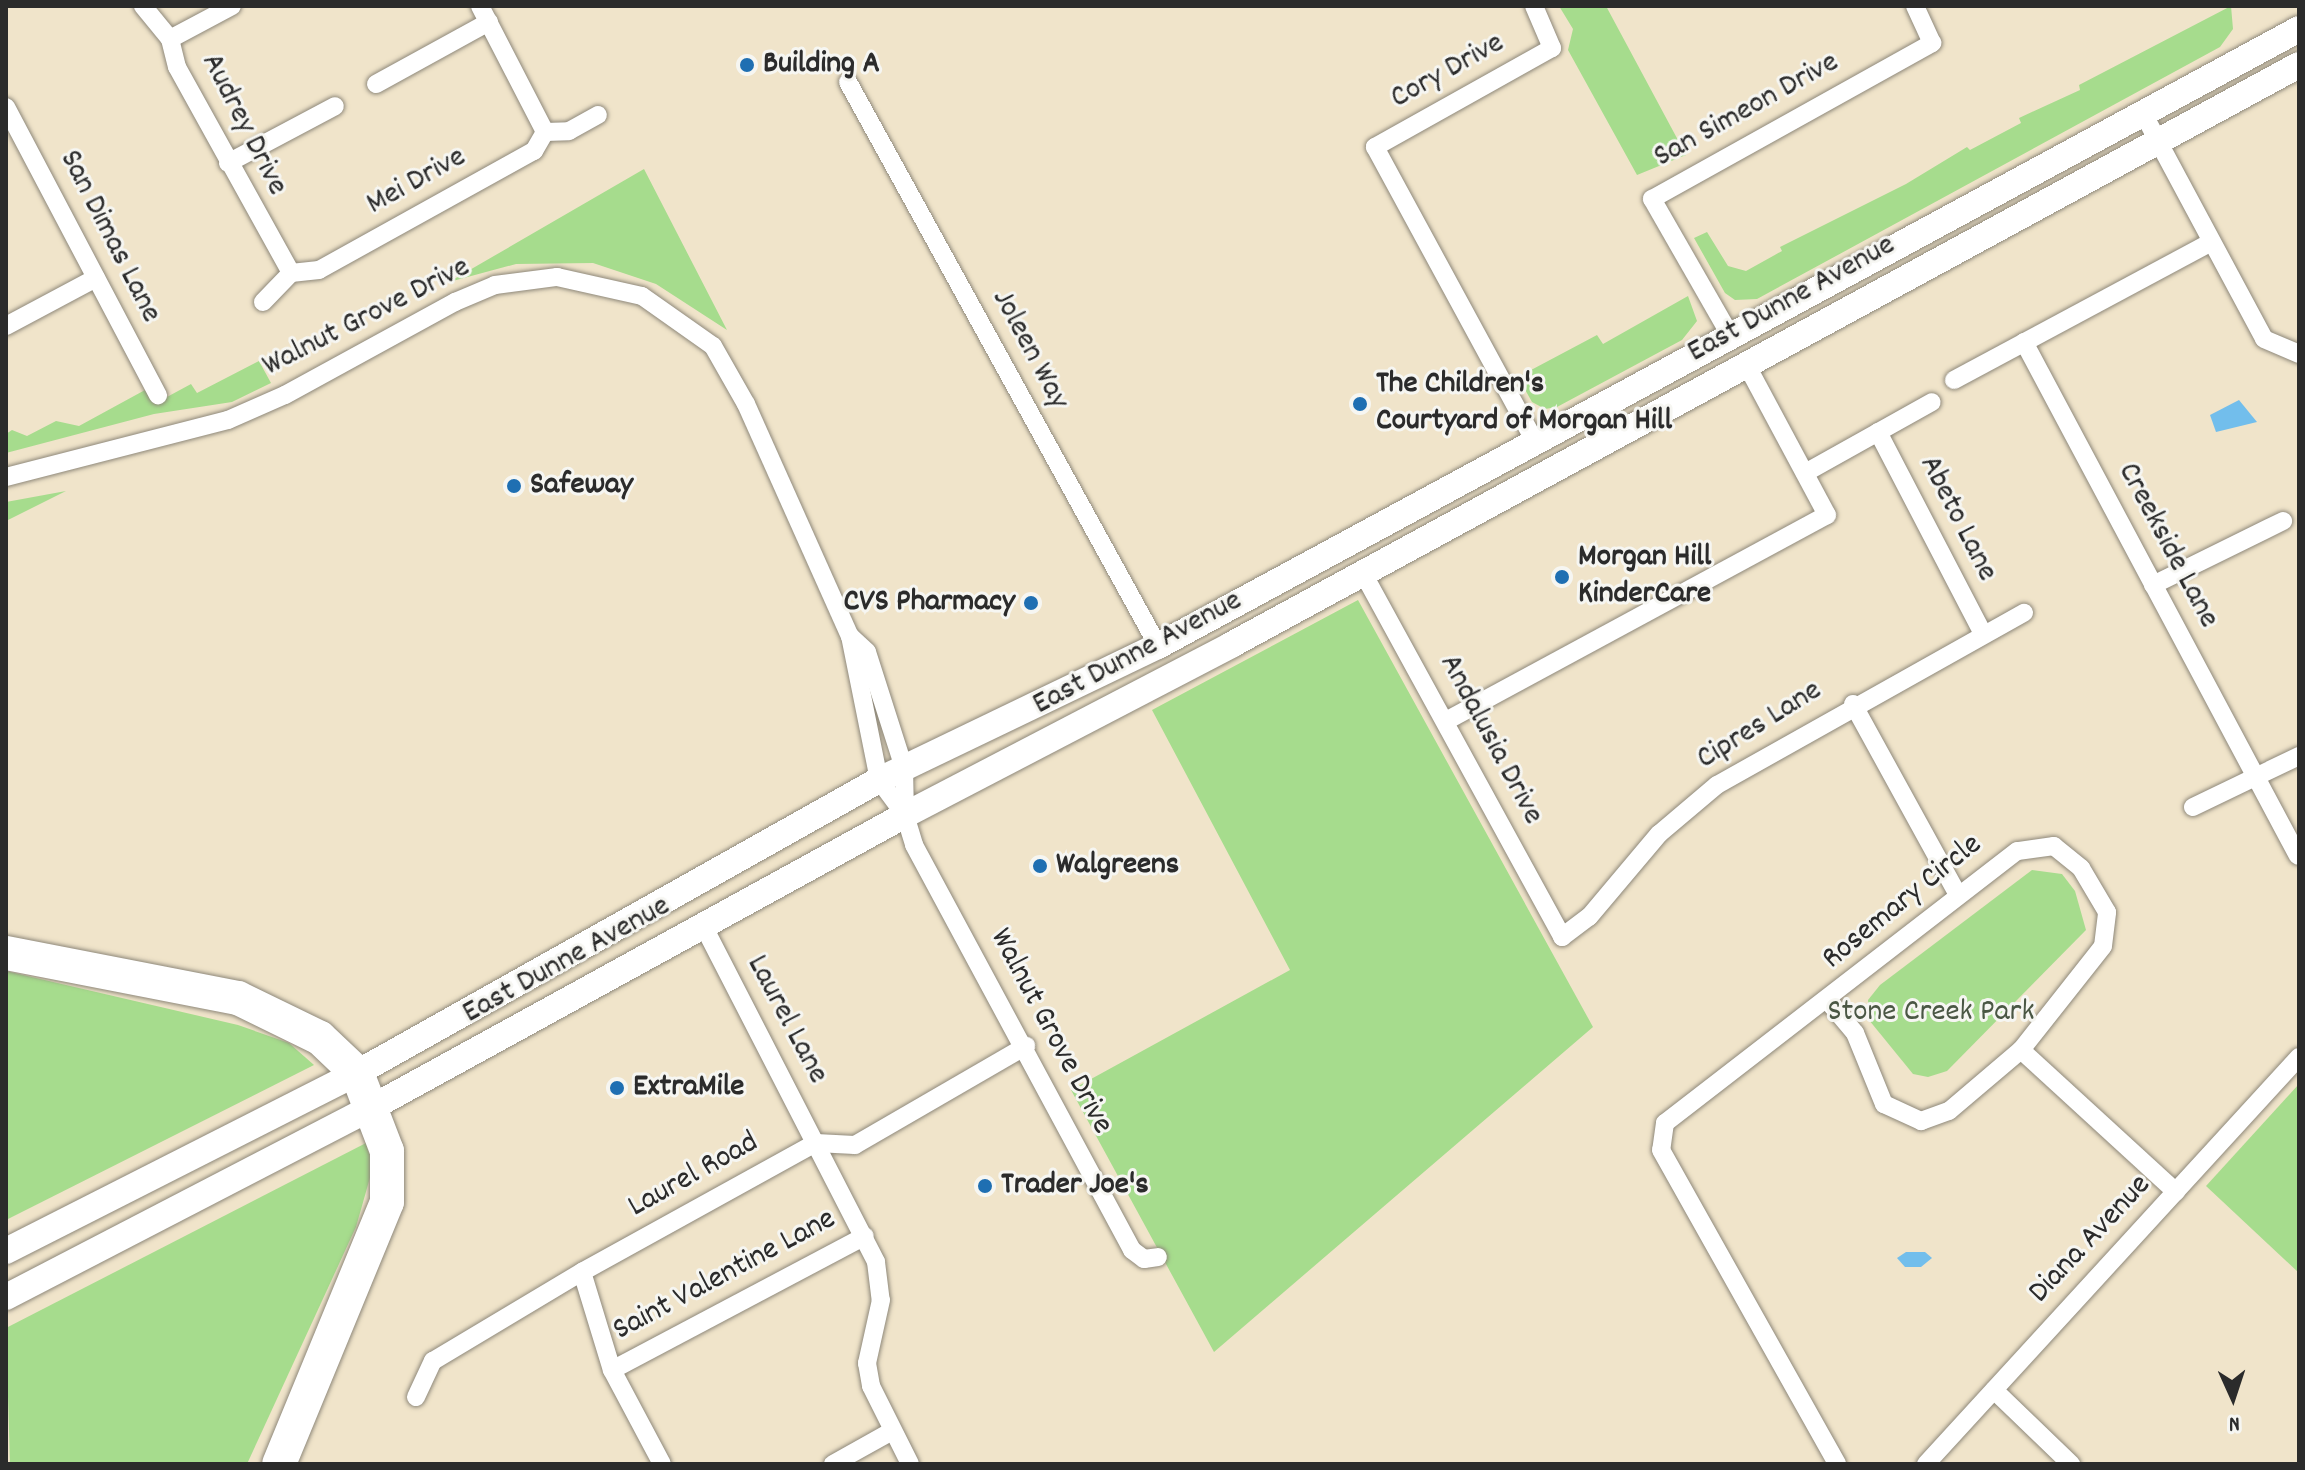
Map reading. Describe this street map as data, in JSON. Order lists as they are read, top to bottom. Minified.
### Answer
{"streets":{"main road":["East Dunne Avenue"],"street":["Cory Drive","San Simeon Drive","Audrey Drive","Mei Drive","San Dimas Lane","Walnut Grove Drive","Joleen Way","Abeto Lane","Creekside Lane","Cipres Lane","Andalusia Drive","Rosemary Circle","Laurel Lane","Laurel Road","Diana Avenue","Saint Valentine Lane"]},"crossings":[["Cory Drive","East Dunne Avenue"],["San Simeon Drive","East Dunne Avenue"],["Audrey Drive","Mei Drive"],["East Dunne Avenue","Walnut Grove Drive"],["East Dunne Avenue","Joleen Way"],["East Dunne Avenue","Andalusia Drive"],["East Dunne Avenue","Laurel Lane"],["Abeto Lane","Cipres Lane"],["Cipres Lane","Andalusia Drive"],["Laurel Lane","Laurel Road"],["Laurel Lane","Saint Valentine Lane"]],"parks":["Stone Creek Park"],"places":["Building A","The Children's Courtyard of Morgan Hill","Safeway","Morgan Hill KinderCare","CVS Pharmacy","Walgreens","ExtraMile","Trader Joe's"],"north":"bottom"}
